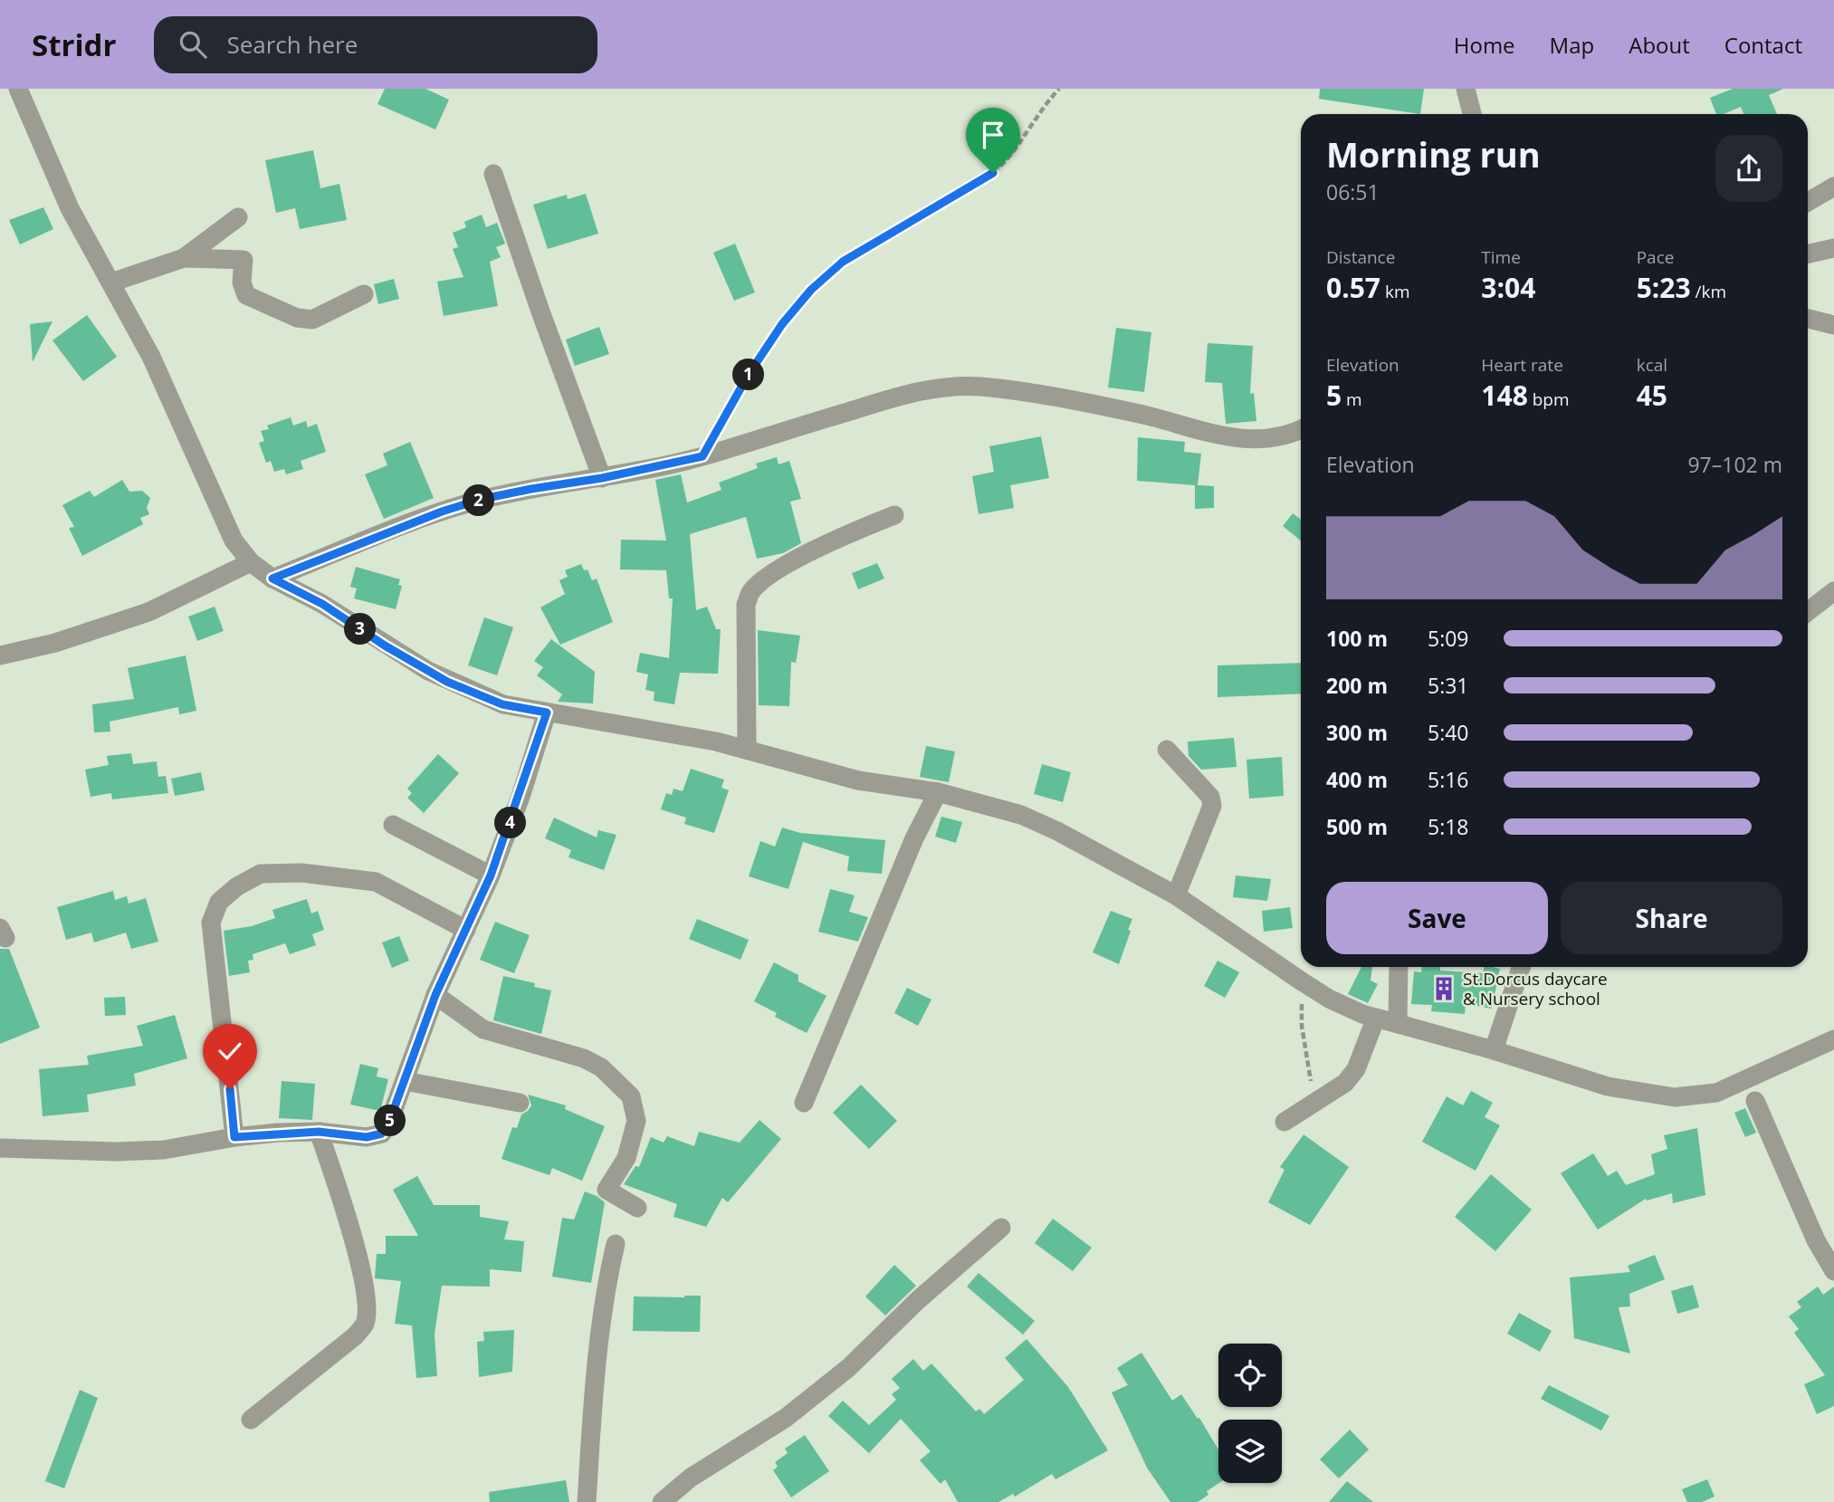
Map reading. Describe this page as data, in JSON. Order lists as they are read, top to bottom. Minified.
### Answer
{"places":{"building":["St.Dorcus daycare & Nursery school"]},"page":{"header":"Stridr","search":"Search here","nav":["Home","Map","About","Contact"],"heading":["Morning run","06:51"],"stats":[["Distance","0.57 km"],["Time","3:04"],["Pace","5:23 /km"],["Elevation","5 m"],["Heart rate","148 bpm"],["kcal","45"]],"pins":["1","2","3","4","5"],"chart":["Elevation","97–102 m"],"list":[{"name":"100 m","note":"5:09"},{"name":"200 m","note":"5:31"},{"name":"300 m","note":"5:40"},{"name":"400 m","note":"5:16"},{"name":"500 m","note":"5:18"}],"buttons":["Save","Share"]}}
